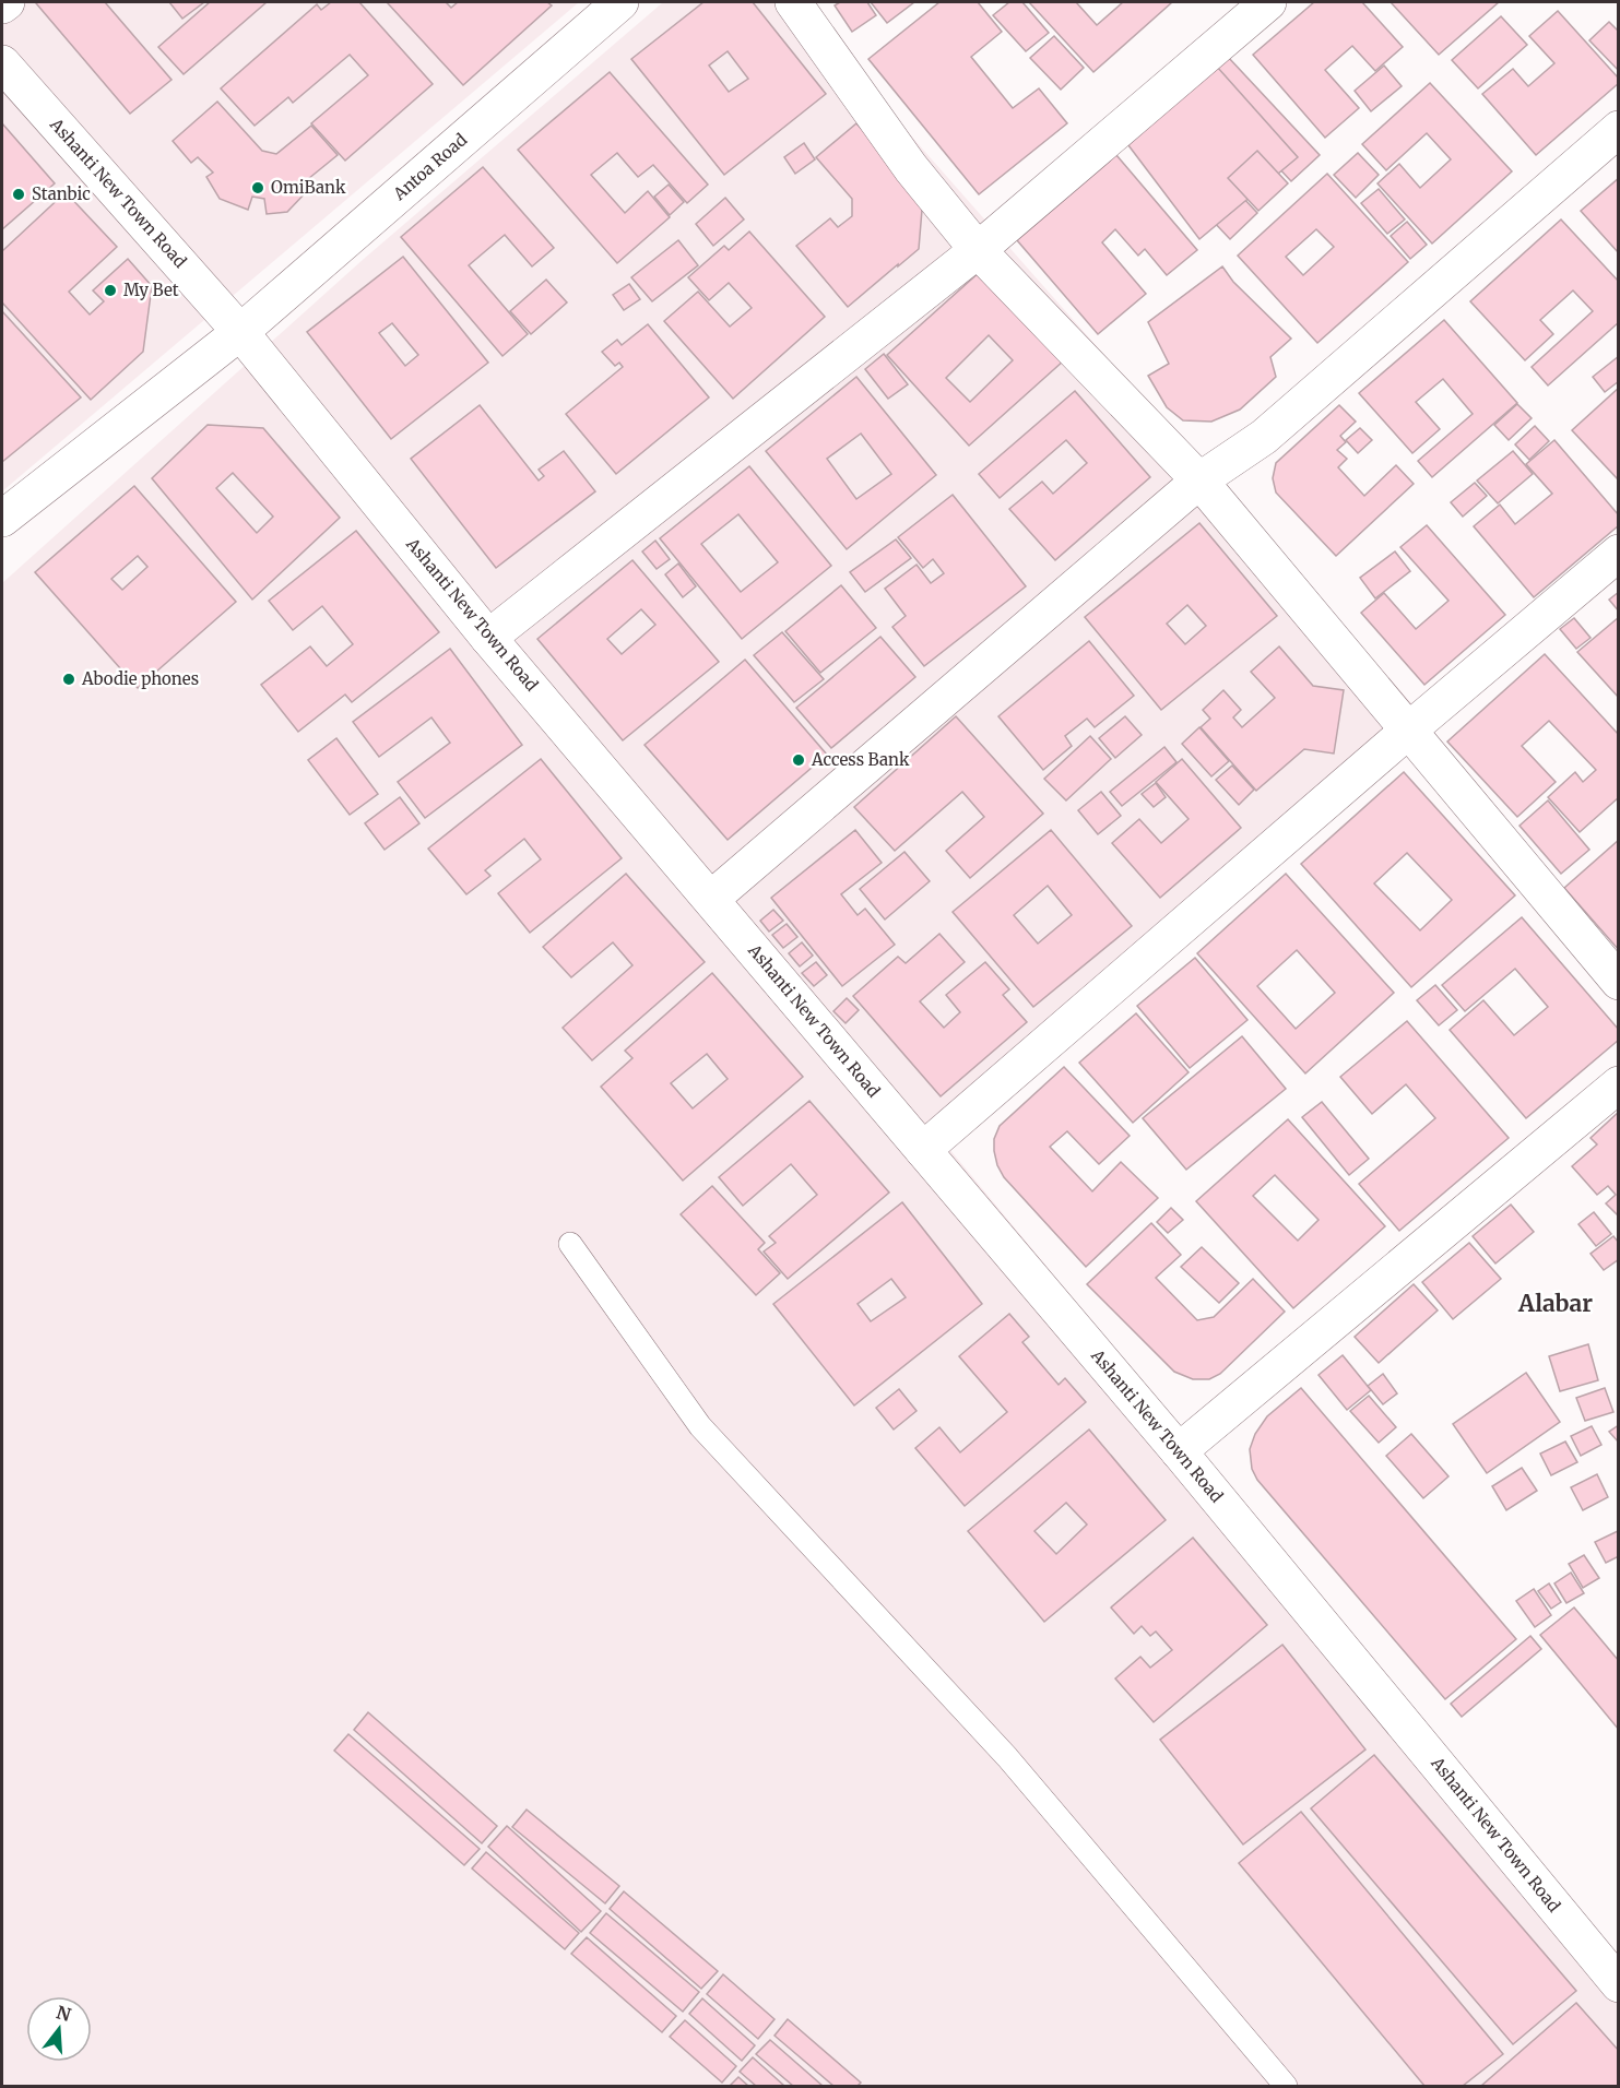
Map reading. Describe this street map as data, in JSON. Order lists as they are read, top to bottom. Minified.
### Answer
{"streets":{"street":["Antoa Road","Ashanti New Town Road"]},"crossings":[["Antoa Road","Ashanti New Town Road"]],"districts":["Alabar"],"places":["OmiBank","Stanbic","My Bet","Abodie phones","Access Bank"],"north":"top"}
